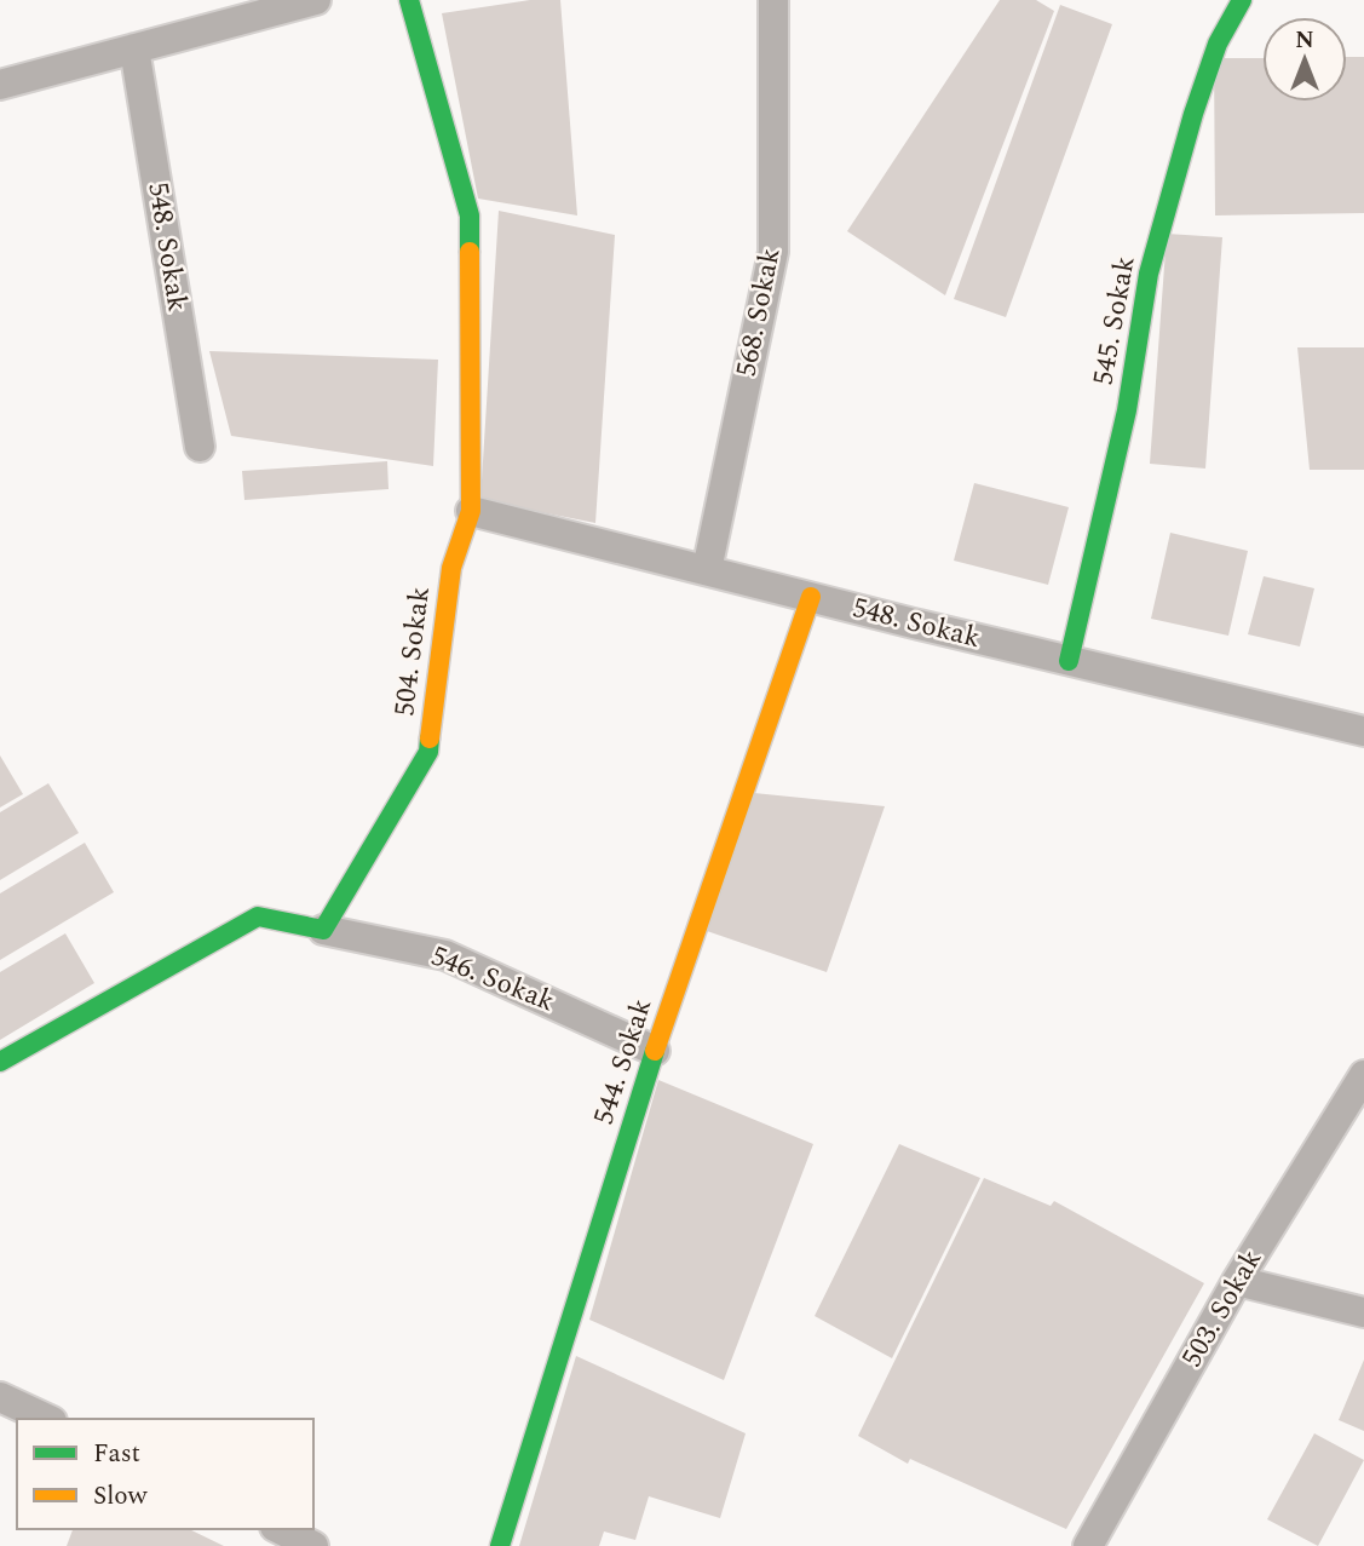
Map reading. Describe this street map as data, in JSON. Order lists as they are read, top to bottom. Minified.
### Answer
{"streets":{"street":["548. Sokak","568. Sokak","545. Sokak","504. Sokak","546. Sokak","544. Sokak","503. Sokak"]},"crossings":[["548. Sokak","568. Sokak"],["548. Sokak","545. Sokak"],["548. Sokak","504. Sokak"],["548. Sokak","544. Sokak"],["504. Sokak","546. Sokak"],["546. Sokak","544. Sokak"]],"legend":["Fast","Slow"],"north":"top"}
